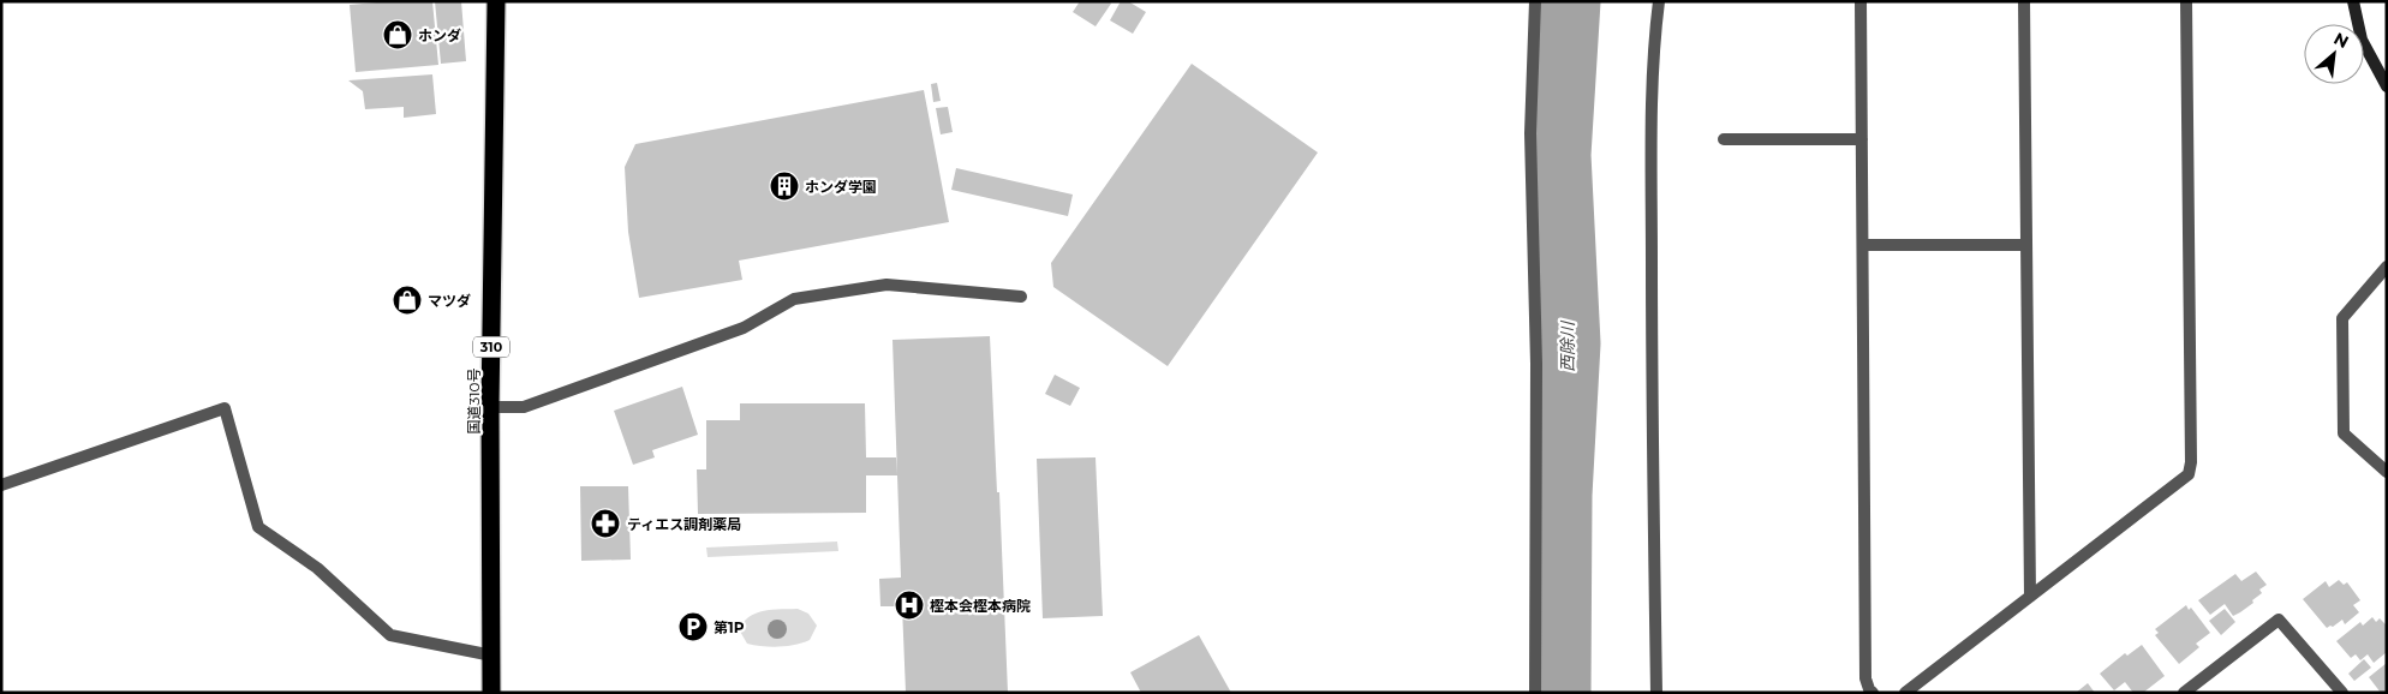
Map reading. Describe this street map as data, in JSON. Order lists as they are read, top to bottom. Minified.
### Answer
{"streets":{"highway":["310","国道310号"]},"water":["西除川"],"places":{"shop":["ホンダ","マツダ"],"building":["ホンダ学園"],"pharmacy":["ティエス調剤薬局"],"hospital":["樫本会樫本病院"],"parking":["第1P"]},"north":"top right"}
